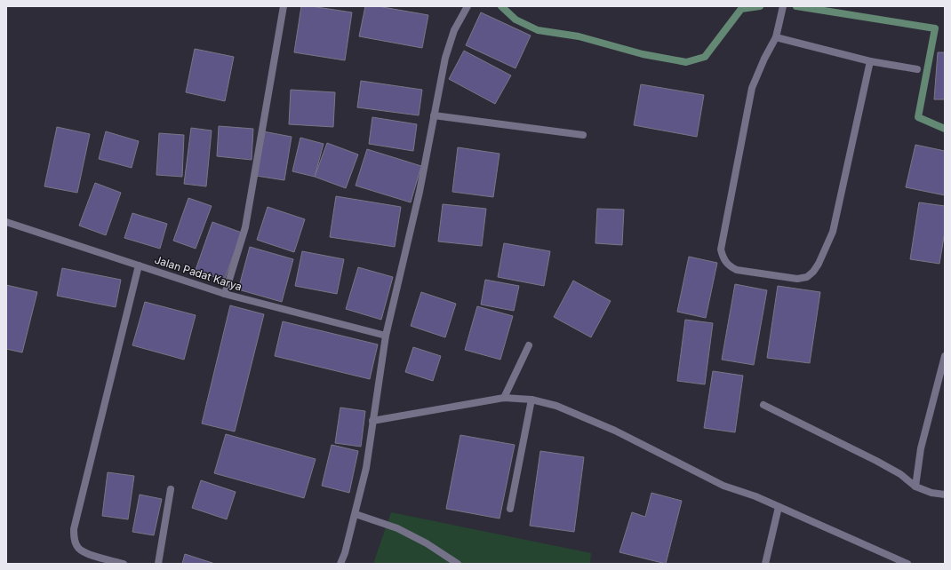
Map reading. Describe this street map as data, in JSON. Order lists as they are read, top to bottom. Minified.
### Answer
{"streets":{"street":["Jalan Padat Karya"]}}
